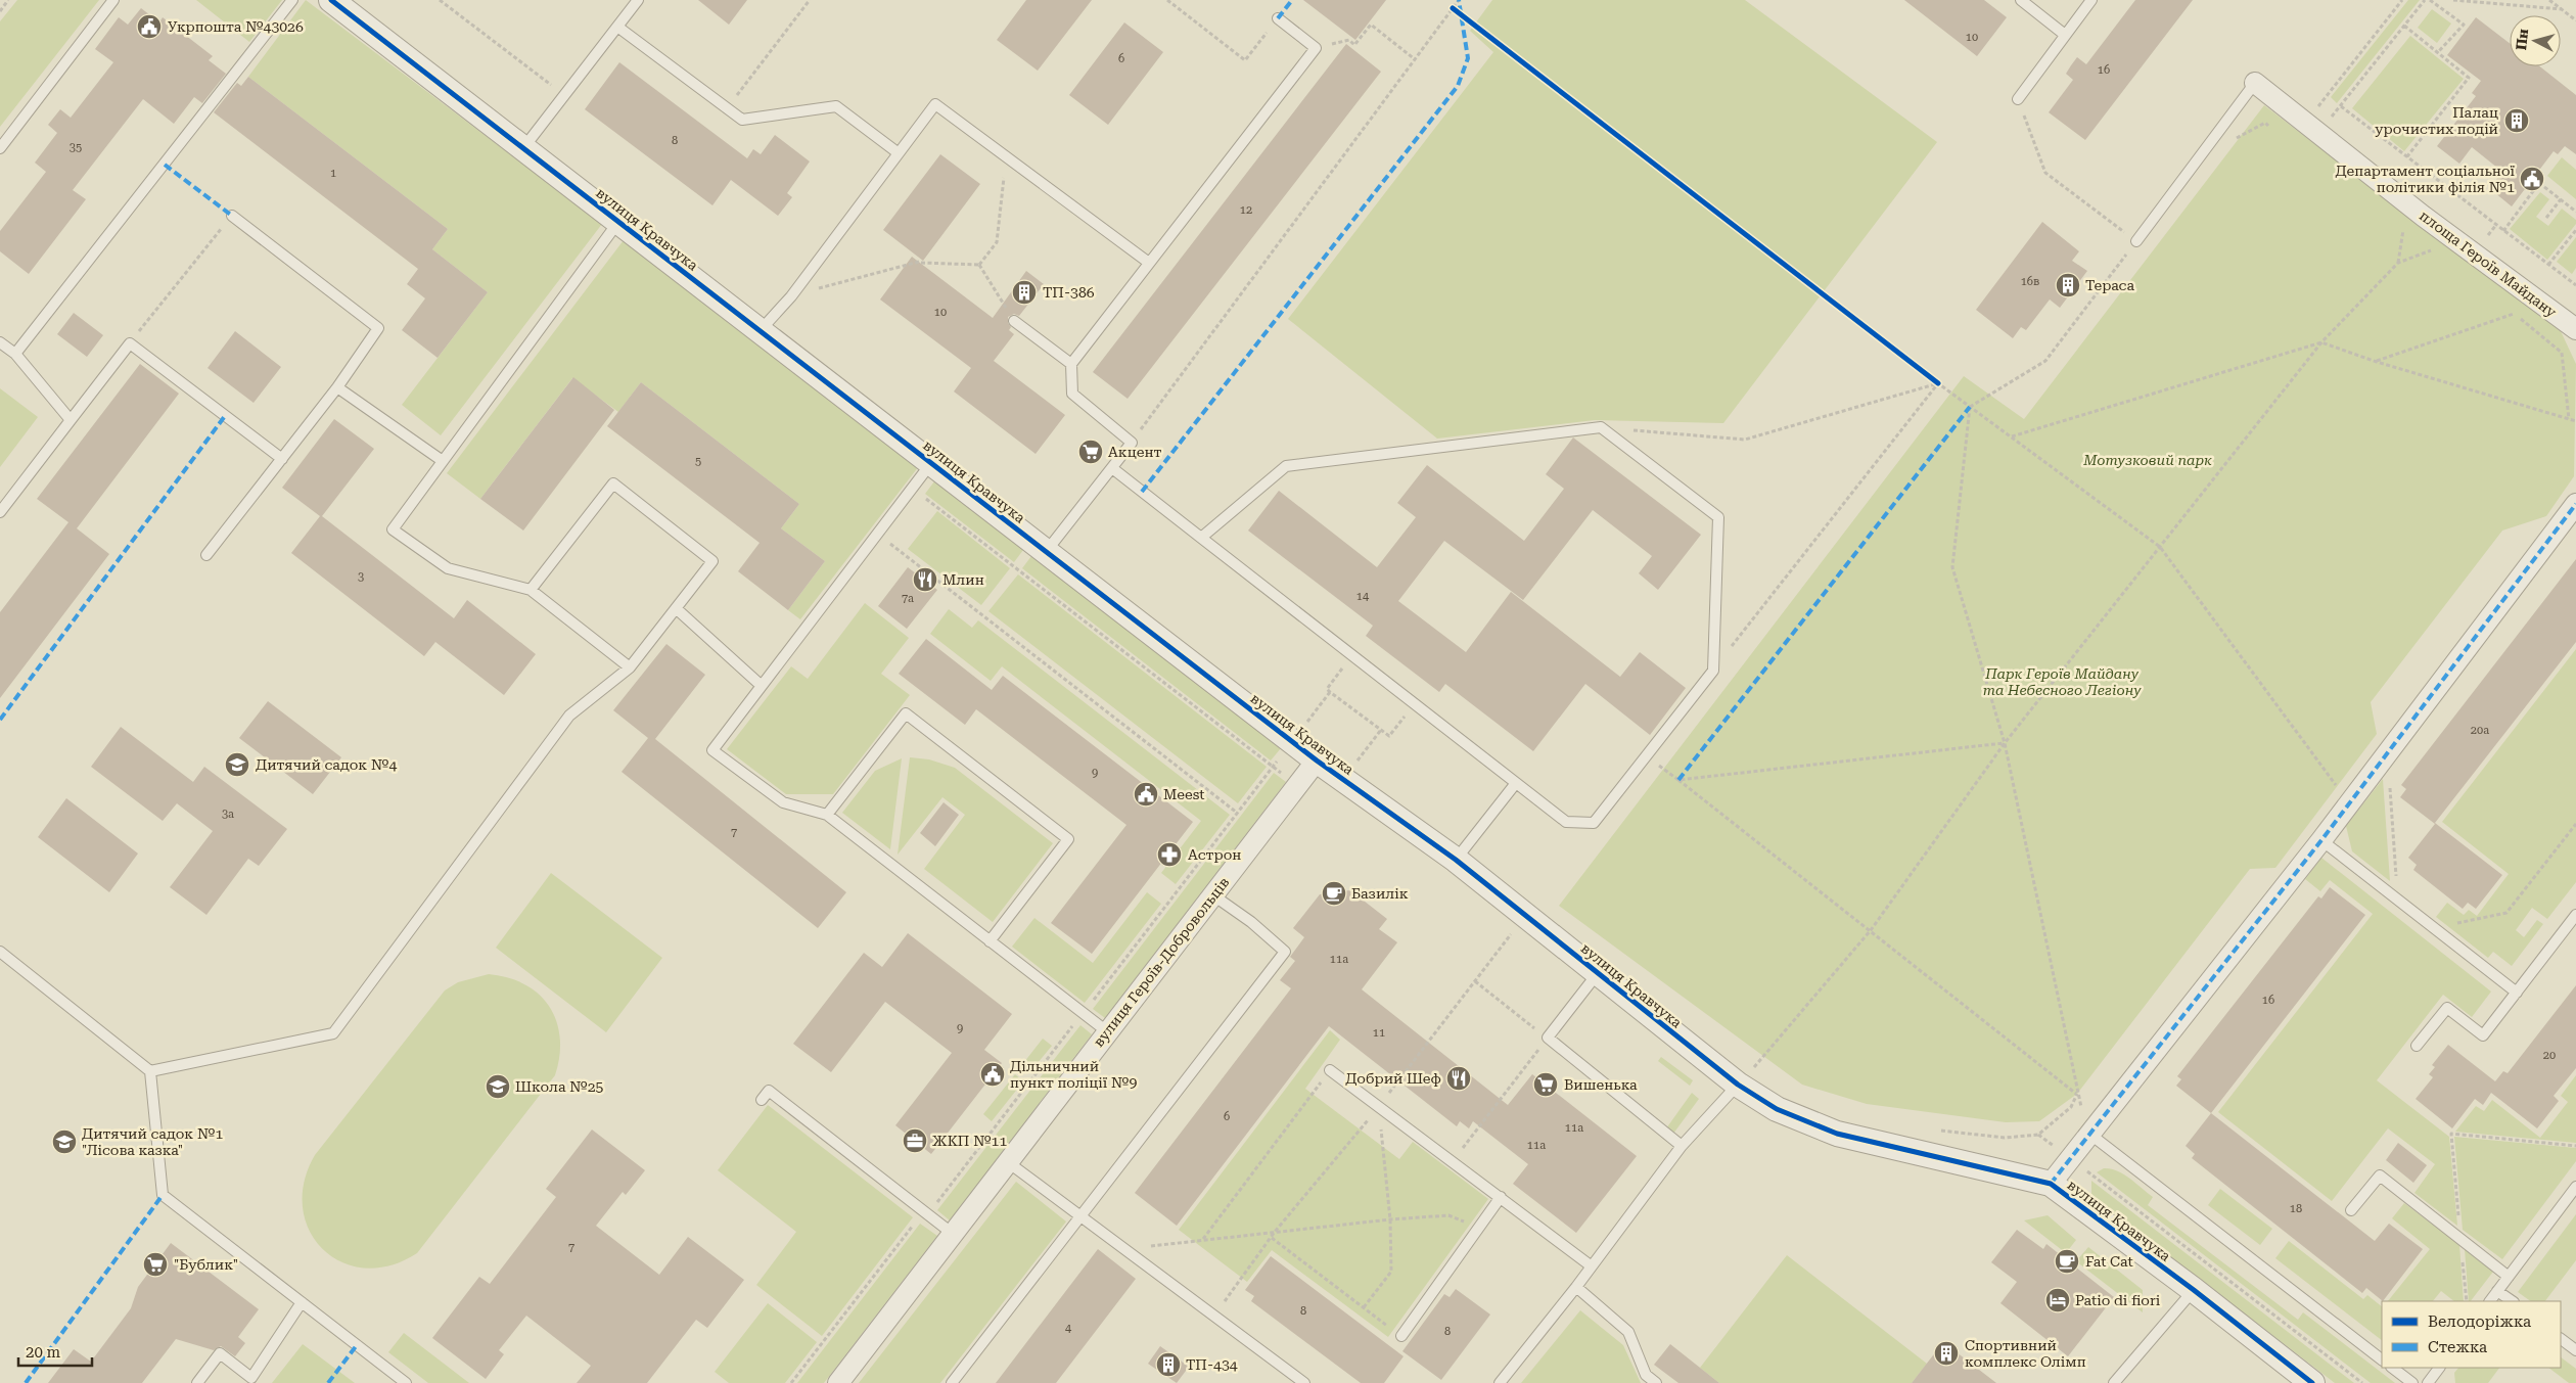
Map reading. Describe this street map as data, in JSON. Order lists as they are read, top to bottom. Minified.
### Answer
{"streets":{"street":["вулиця Кравчука","площа Героїв Майдану","вулиця Героїв-Добровольців"]},"crossings":[["вулиця Кравчука","вулиця Героїв-Добровольців"]],"parks":["Мотузковий парк","Парк Героїв Майдану та Небесного Легіону"],"places":{"public building":["Укрпошта №43026","Департамент соціальної політики філія №1","Meest","Дільничний пункт поліції №9"],"building":["Палац урочистих подій","Тераса","ТП-386","Спортивний комплекс Олімп","ТП-434"],"supermarket":["Акцент","Вишенька","\"Бублик\""],"restaurant":["Млин","Добрий Шеф"],"school or university":["Дитячий садок №4","Школа №25","Дитячий садок №1 \"Лісова казка\""],"pharmacy":["Астрон"],"cafe":["Базилік","Fat Саt"],"office":["ЖКП №11"],"hotel":["Patio di fiori"]},"house_numbers":["10","6","16","8","35","1","12","16в","10","5","3","14","7а","20а","9","3а","7","11а","16","9","11","20","6","11а","11а","18","7","8","4","8"],"legend":["Велодоріжка","Стежка"],"scale_bar":"20 m","north":"left"}
